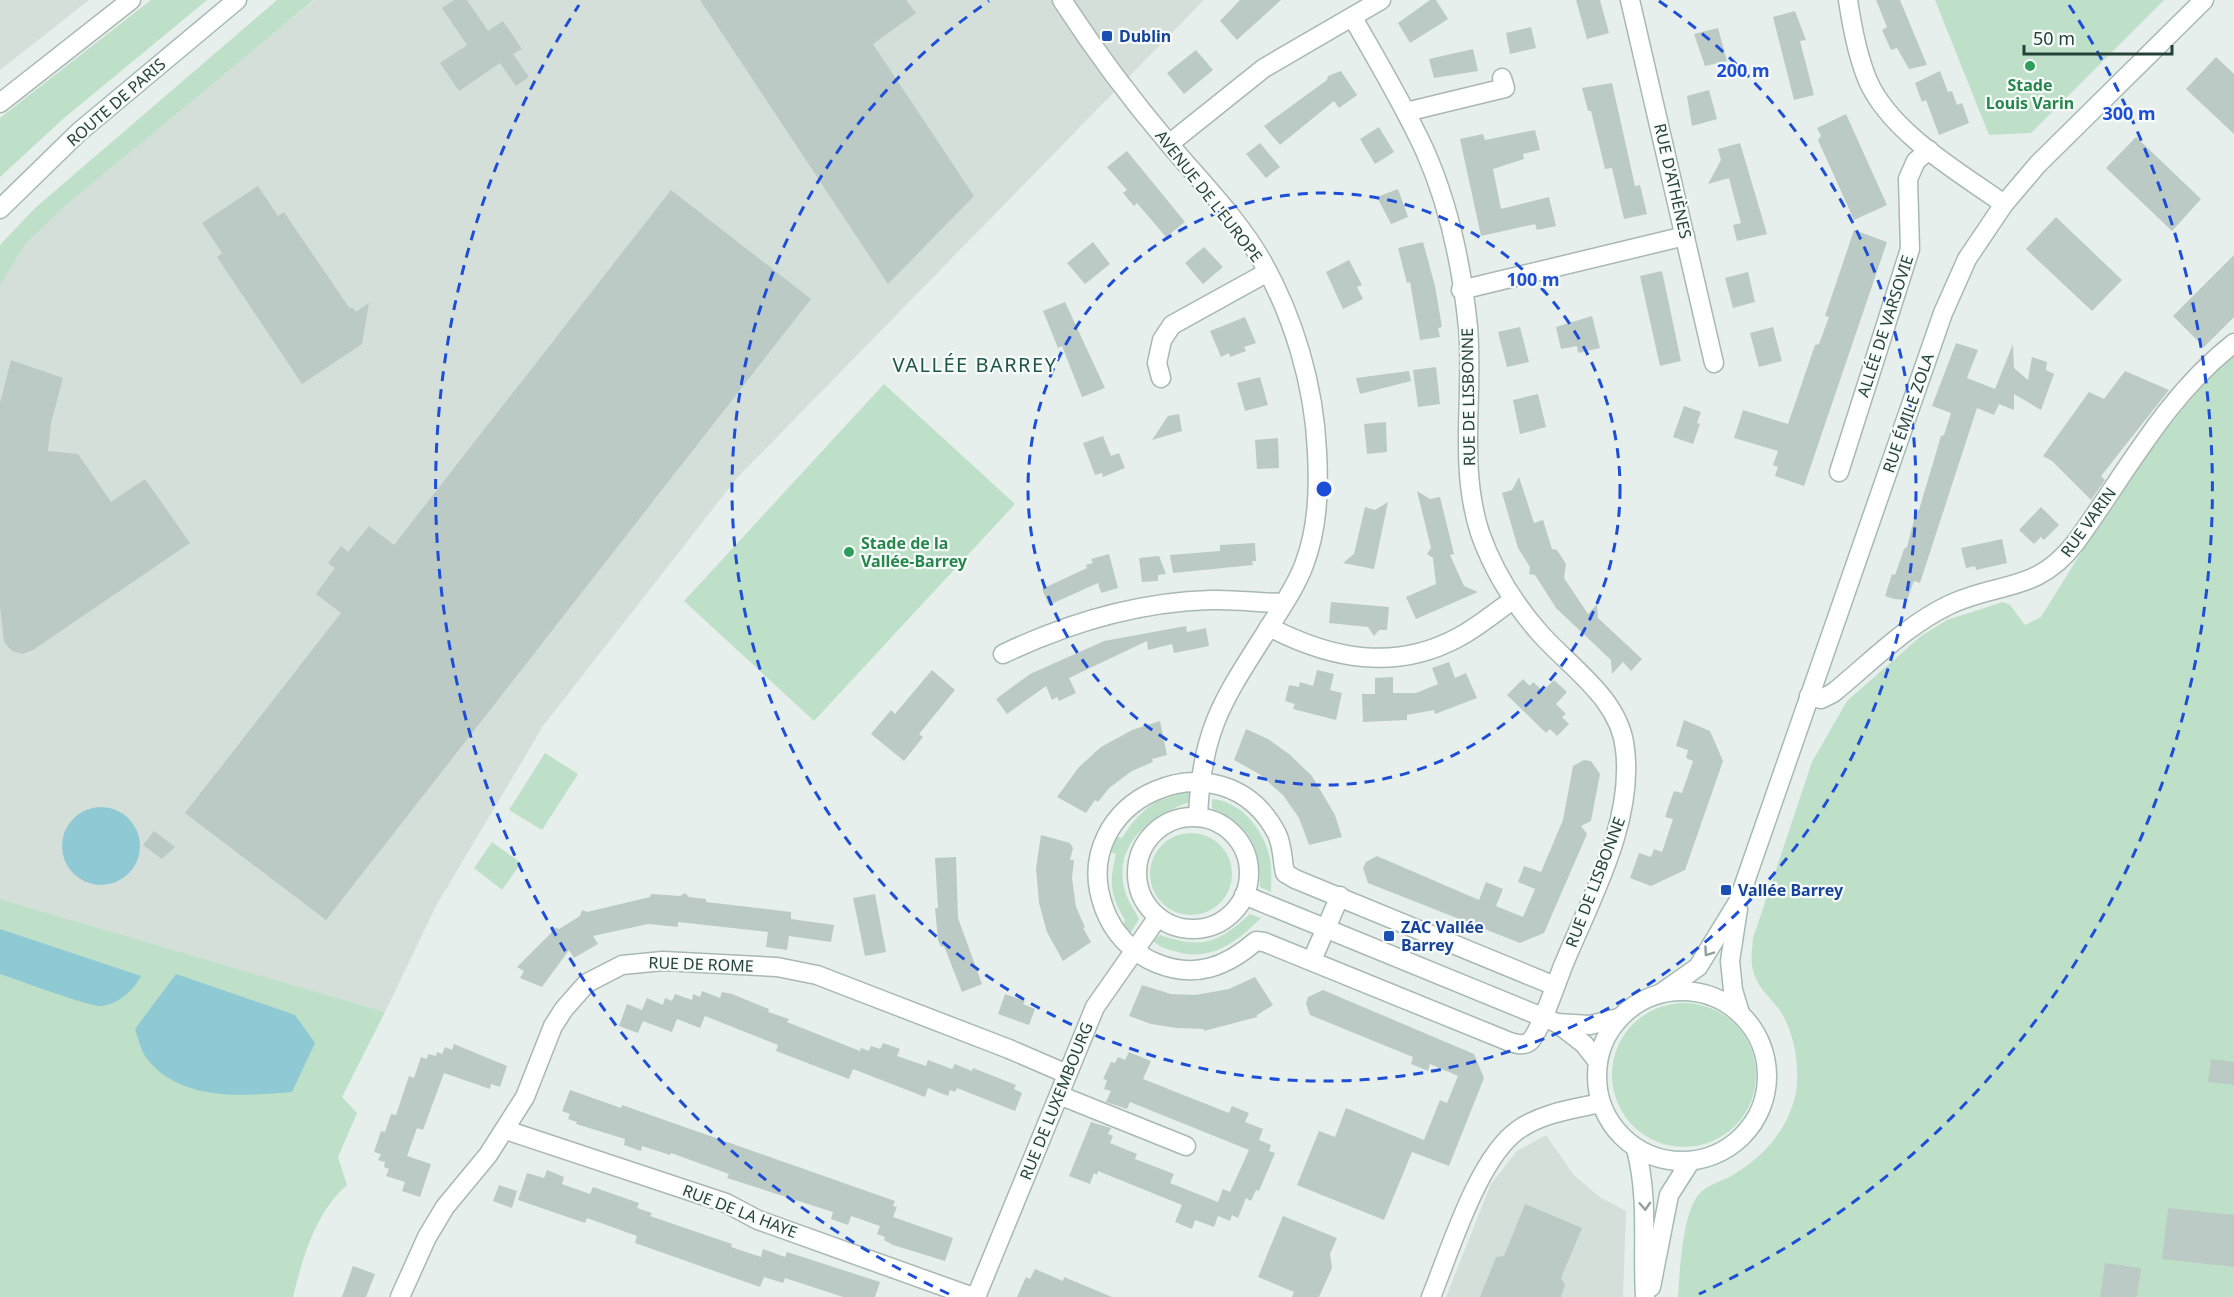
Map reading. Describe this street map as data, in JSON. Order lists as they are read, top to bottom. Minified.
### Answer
{"streets":{"street":["ROUTE DE PARIS","RUE D'ATHÈNES","AVENUE DE L'EUROPE","ALLÉE DE VARSOVIE","RUE DE LISBONNE","RUE ÉMILE ZOLA","RUE VARIN","RUE DE ROME","RUE DE LUXEMBOURG","RUE DE LA HAYE"]},"crossings":[["AVENUE DE L'EUROPE","RUE DE LUXEMBOURG"],["RUE ÉMILE ZOLA","RUE VARIN"],["RUE DE ROME","RUE DE LUXEMBOURG"],["RUE DE ROME","RUE DE LA HAYE"],["RUE DE LUXEMBOURG","RUE DE LA HAYE"]],"districts":["VALLÉE BARREY"],"places":{"transit":["Dublin","Vallée Barrey","ZAC Vallée Barrey"],"other":["Stade Louis Varin","Stade de la Vallée-Barrey"]},"scale_bar":"50 m","rings":["200 m","300 m","100 m"]}
